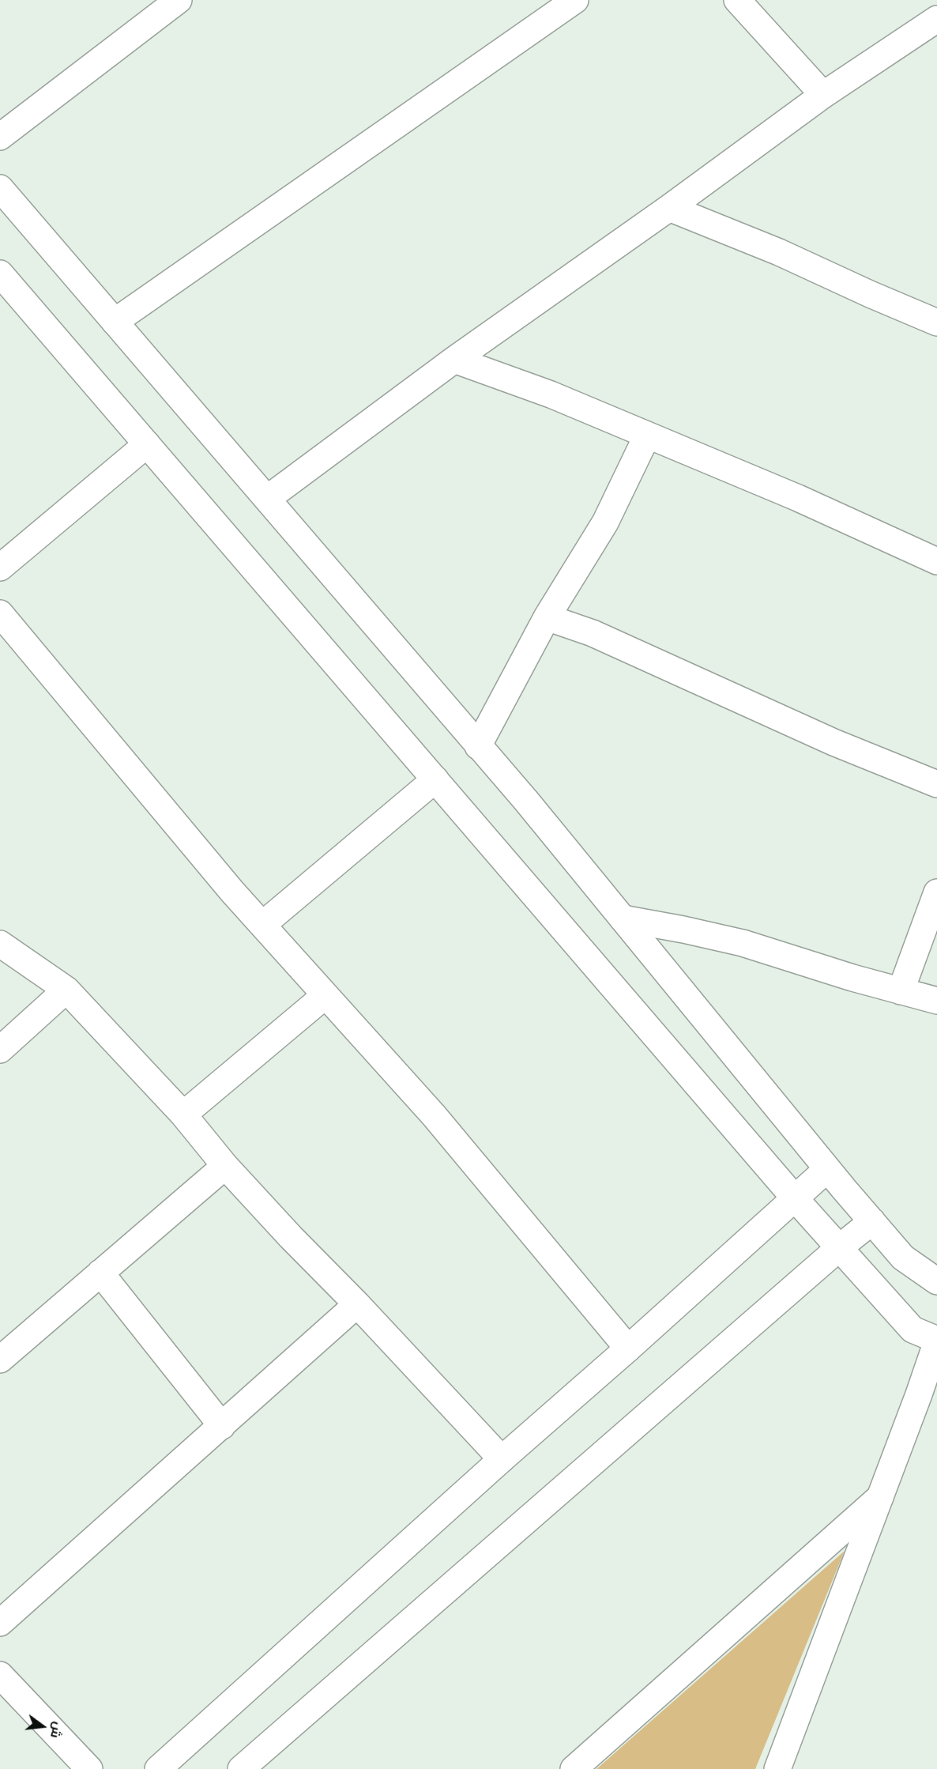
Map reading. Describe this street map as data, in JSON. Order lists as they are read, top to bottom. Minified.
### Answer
{"north":"right"}
